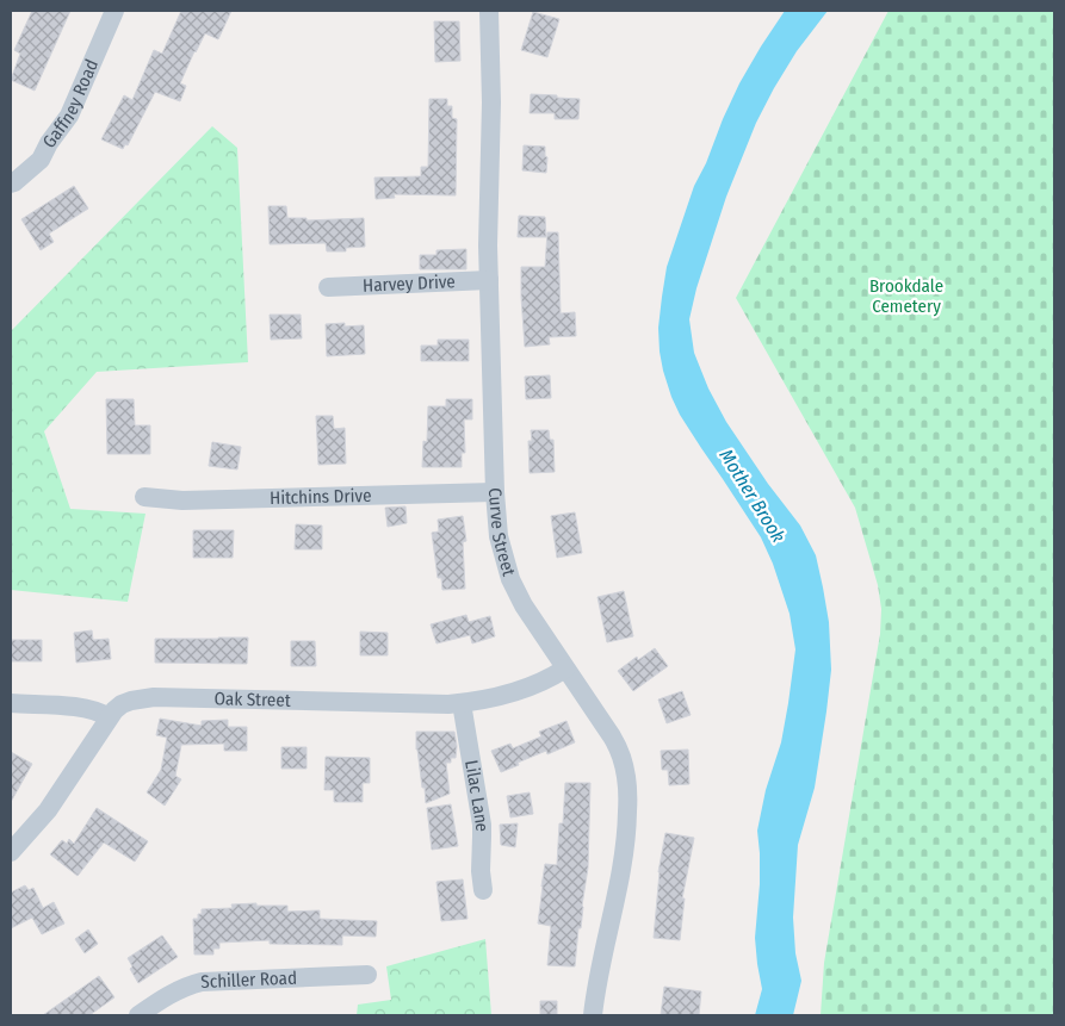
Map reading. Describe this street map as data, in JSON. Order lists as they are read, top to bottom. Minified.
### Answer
{"streets":{"street":["Gaffney Road","Harvey Drive","Hitchins Drive","Curve Street","Oak Street","Lilac Lane","Schiller Road"]},"crossings":[["Harvey Drive","Curve Street"],["Hitchins Drive","Curve Street"],["Curve Street","Oak Street"],["Oak Street","Lilac Lane"]],"water":["Mother Brook"],"parks":["Brookdale Cemetery"]}
